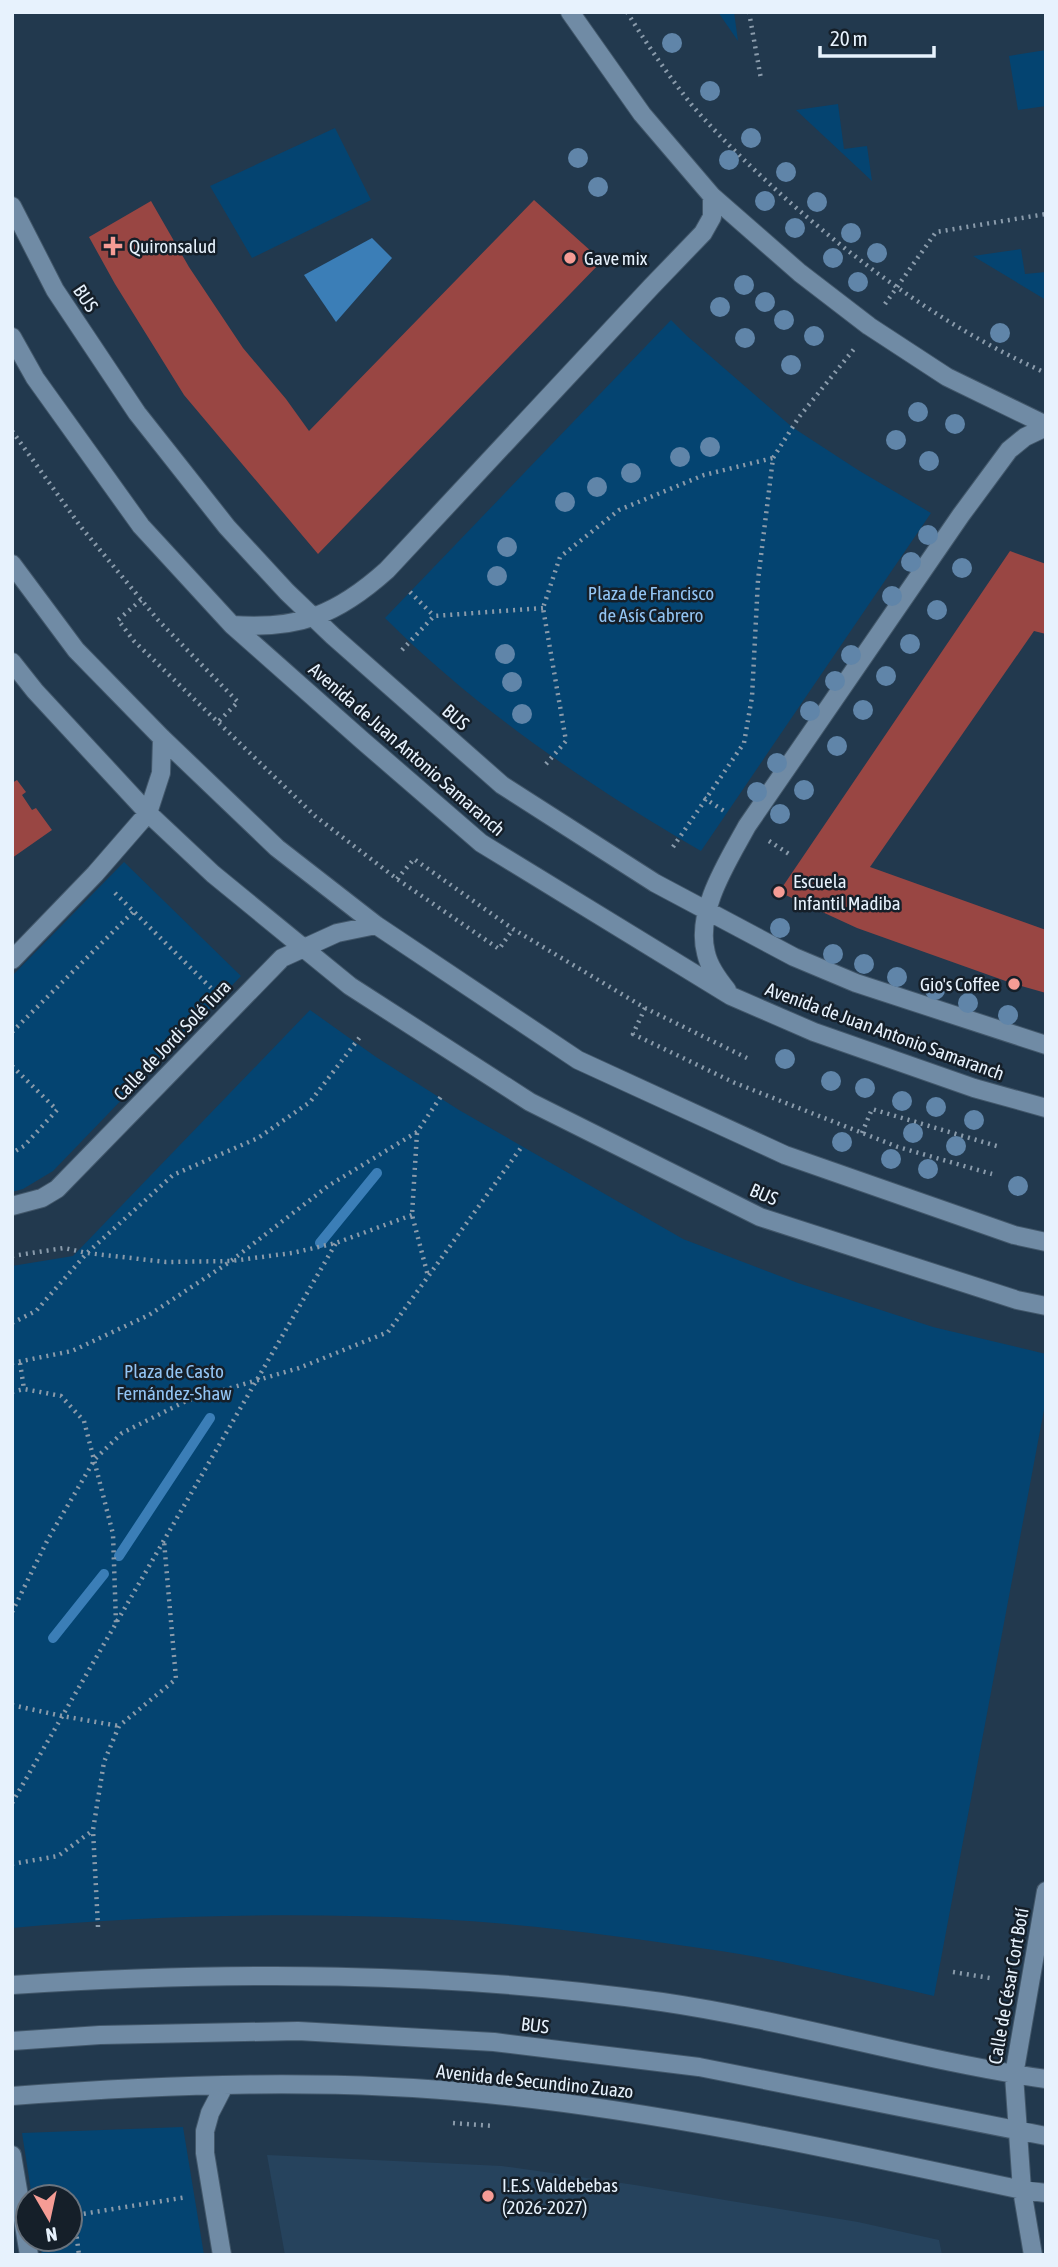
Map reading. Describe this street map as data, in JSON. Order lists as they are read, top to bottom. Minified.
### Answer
{"streets":{"street":["BUS","Avenida de Juan Antonio Samaranch","Calle de Jordi Solé Tura","Calle de César Cort Botí","Avenida de Secundino Zuazo"]},"crossings":[["BUS","Calle de Jordi Solé Tura"],["BUS","Calle de César Cort Botí"],["Calle de César Cort Botí","Avenida de Secundino Zuazo"]],"parks":["Plaza de Francisco de Asís Cabrero","Plaza de Casto Fernández-Shaw"],"places":{"health":["Quironsalud"],"other":["Gave mix","Escuela Infantil Madiba","Gio's Coffee","I.E.S. Valdebebas (2026-2027)"]},"scale_bar":"20 m","north":"bottom"}
